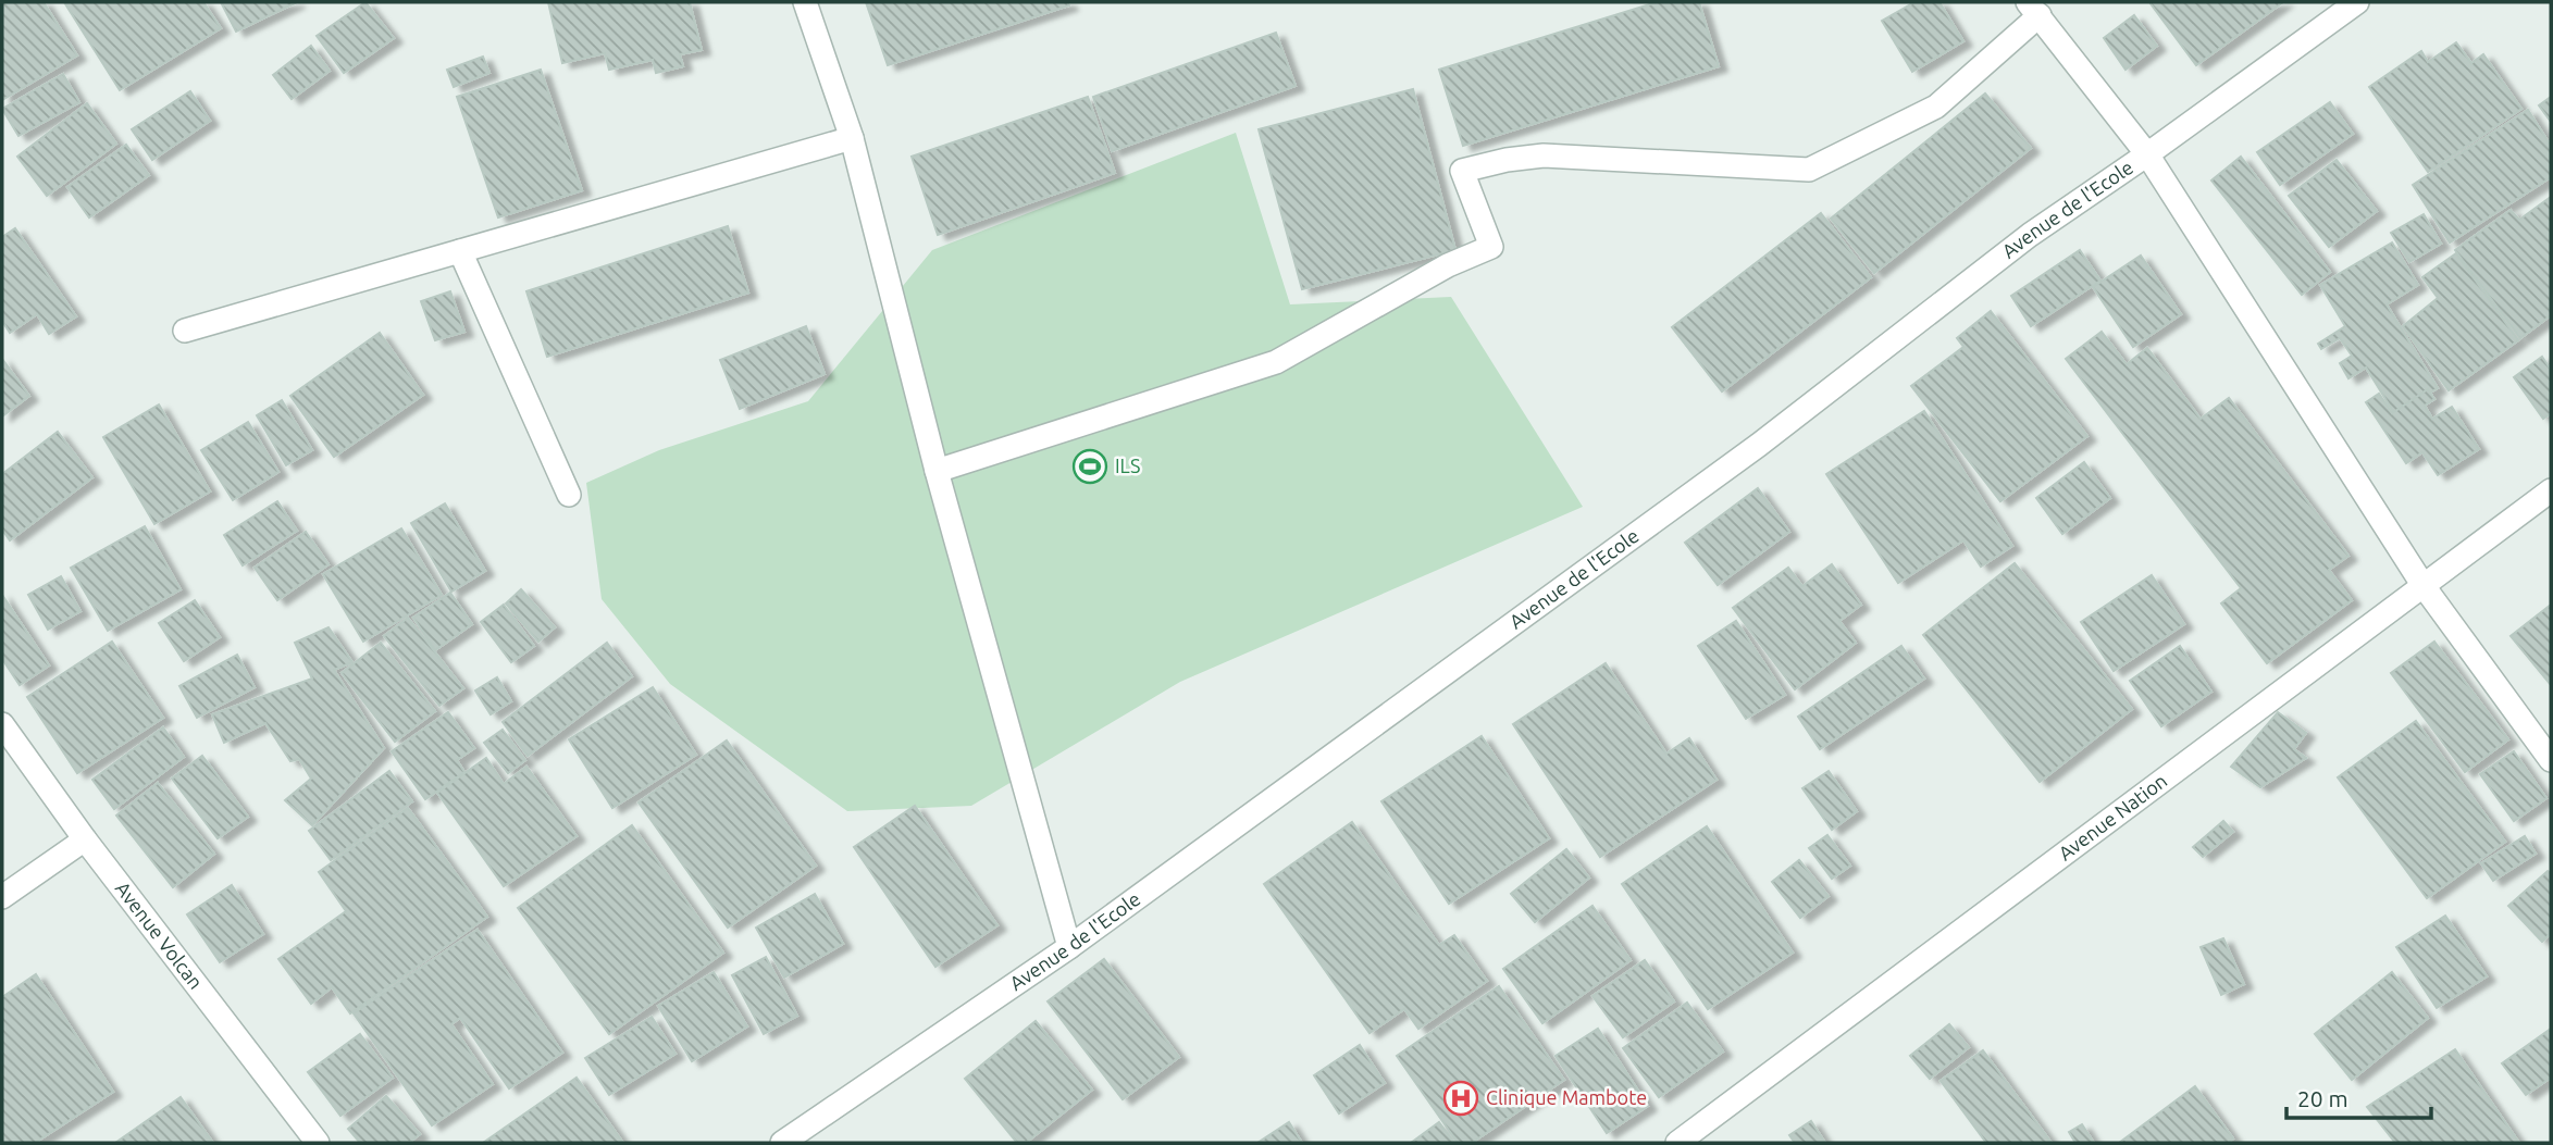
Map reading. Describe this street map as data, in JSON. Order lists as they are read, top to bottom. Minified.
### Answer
{"streets":{"street":["Avenue de l'Ecole","Avenue Nation","Avenue Volcan"]},"places":{"sports":["ILS"],"hospital":["Clinique Mambote"]},"scale_bar":"20 m"}
